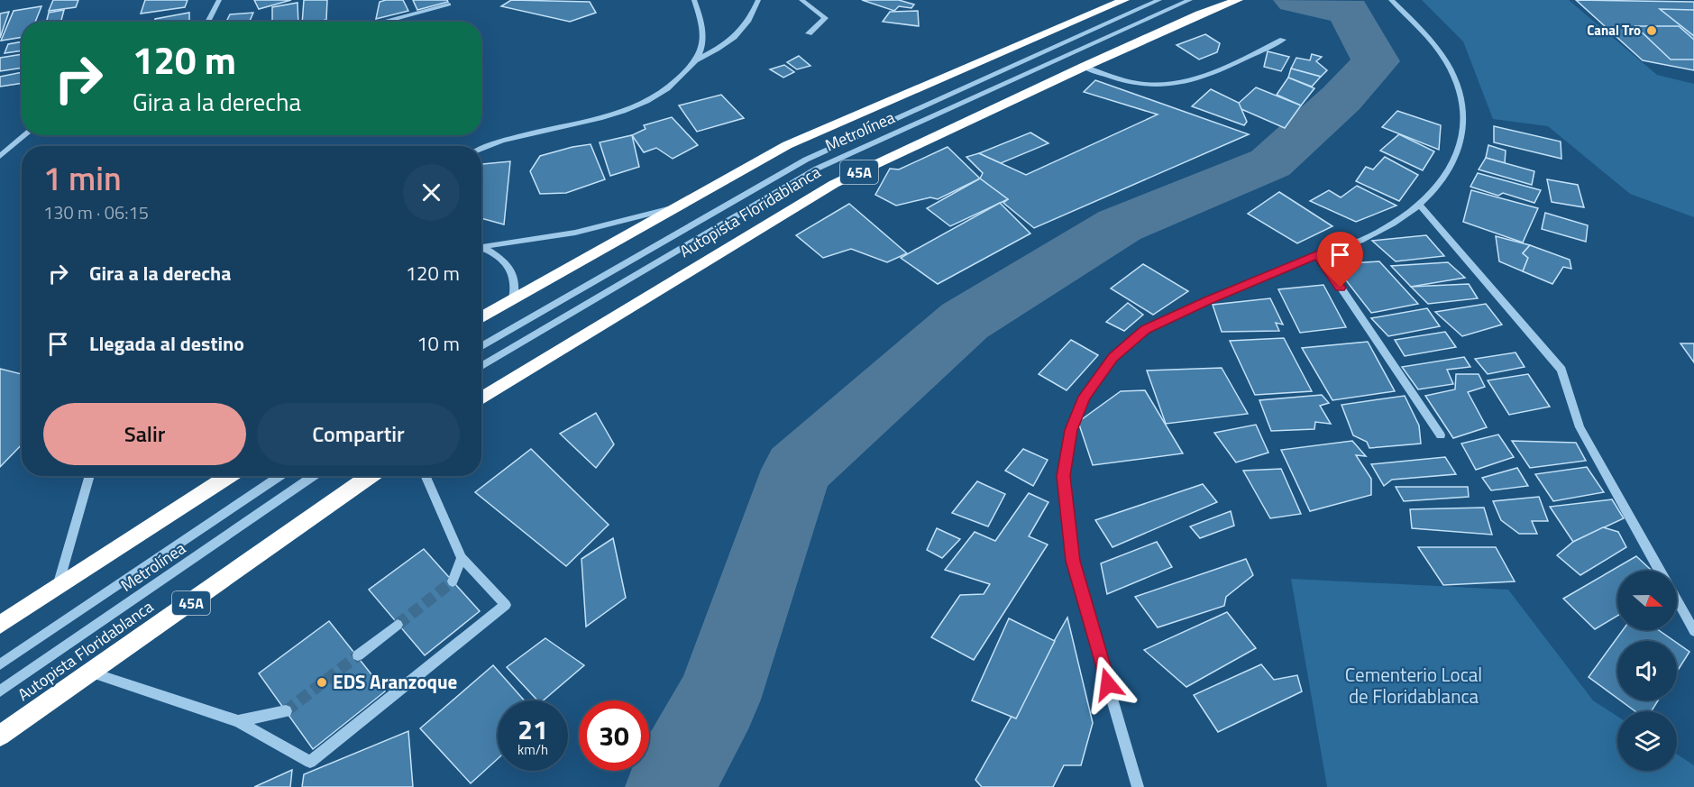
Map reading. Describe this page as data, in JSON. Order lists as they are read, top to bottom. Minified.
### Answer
{"streets":{"highway":["45A","Autopista Floridablanca"],"street":["Metrolínea"]},"parks":["Cementerio Local de Floridablanca"],"places":["Canal Tro","EDS Aranzoque"],"north":"right","page":{"turn":["120 m","Gira a la derecha"],"heading":["1 min","130 m · 06:15"],"list":[{"name":"Gira a la derecha","value":"120 m"},{"name":"Llegada al destino","value":"10 m"}],"buttons":["Salir","Compartir"],"speed":"21 km/h","limit":"30"}}
